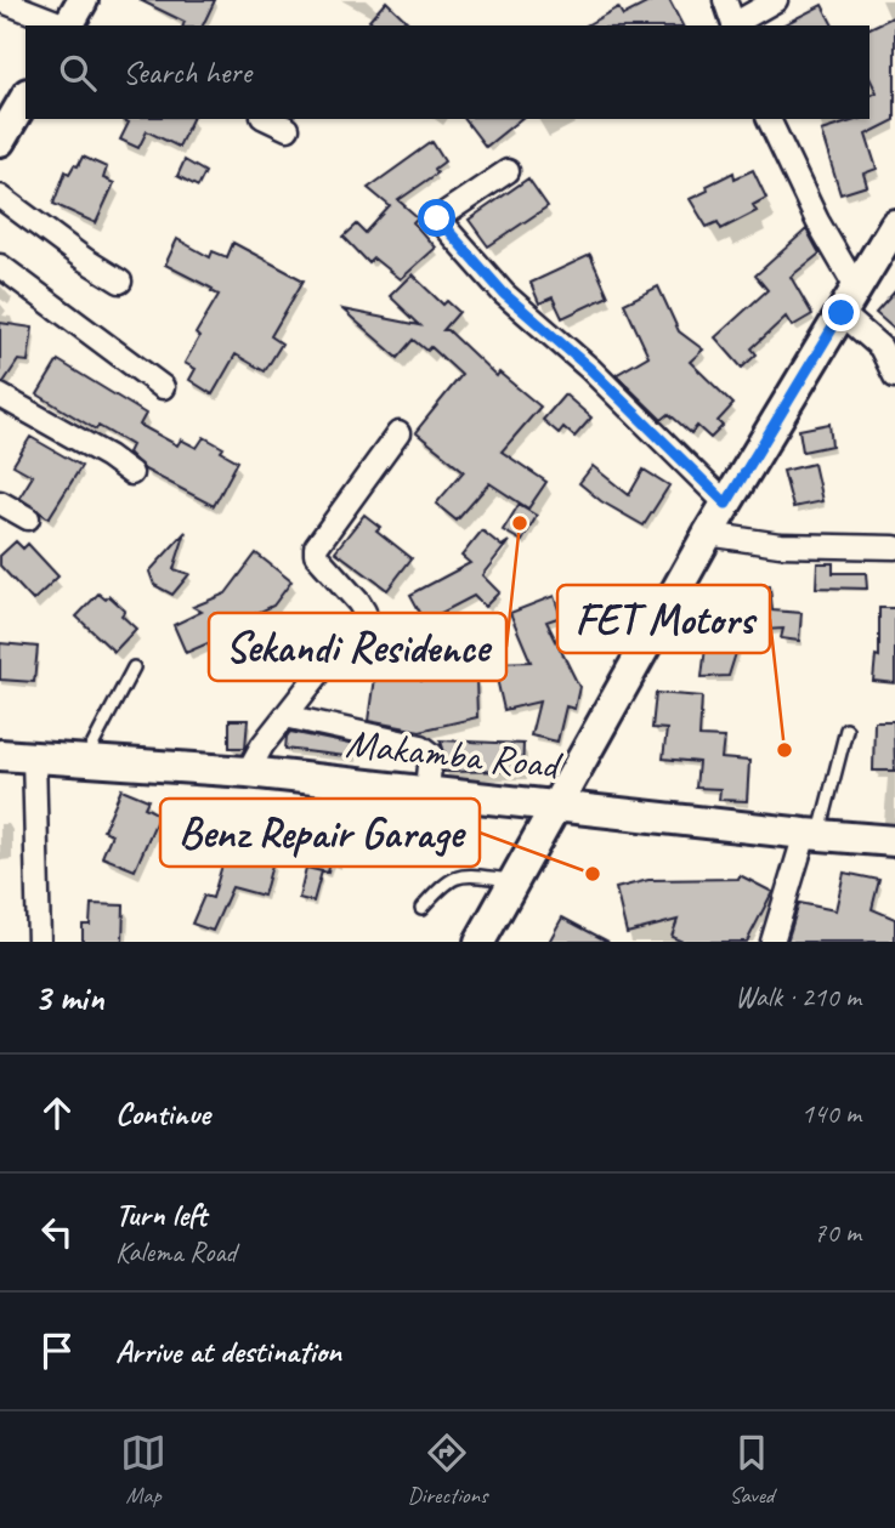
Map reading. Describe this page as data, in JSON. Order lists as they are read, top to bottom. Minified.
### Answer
{"streets":{"street":["Makamba Road"]},"places":["Sekandi Residence","FET Motors","Benz Repair Garage"],"page":{"search":"Search here","heading":["3 min","Walk · 210 m"],"list":[["Continue","140 m"],["Turn left","Kalema Road","70 m"],"Arrive at destination"],"nav":["Map","Directions","Saved"]}}
